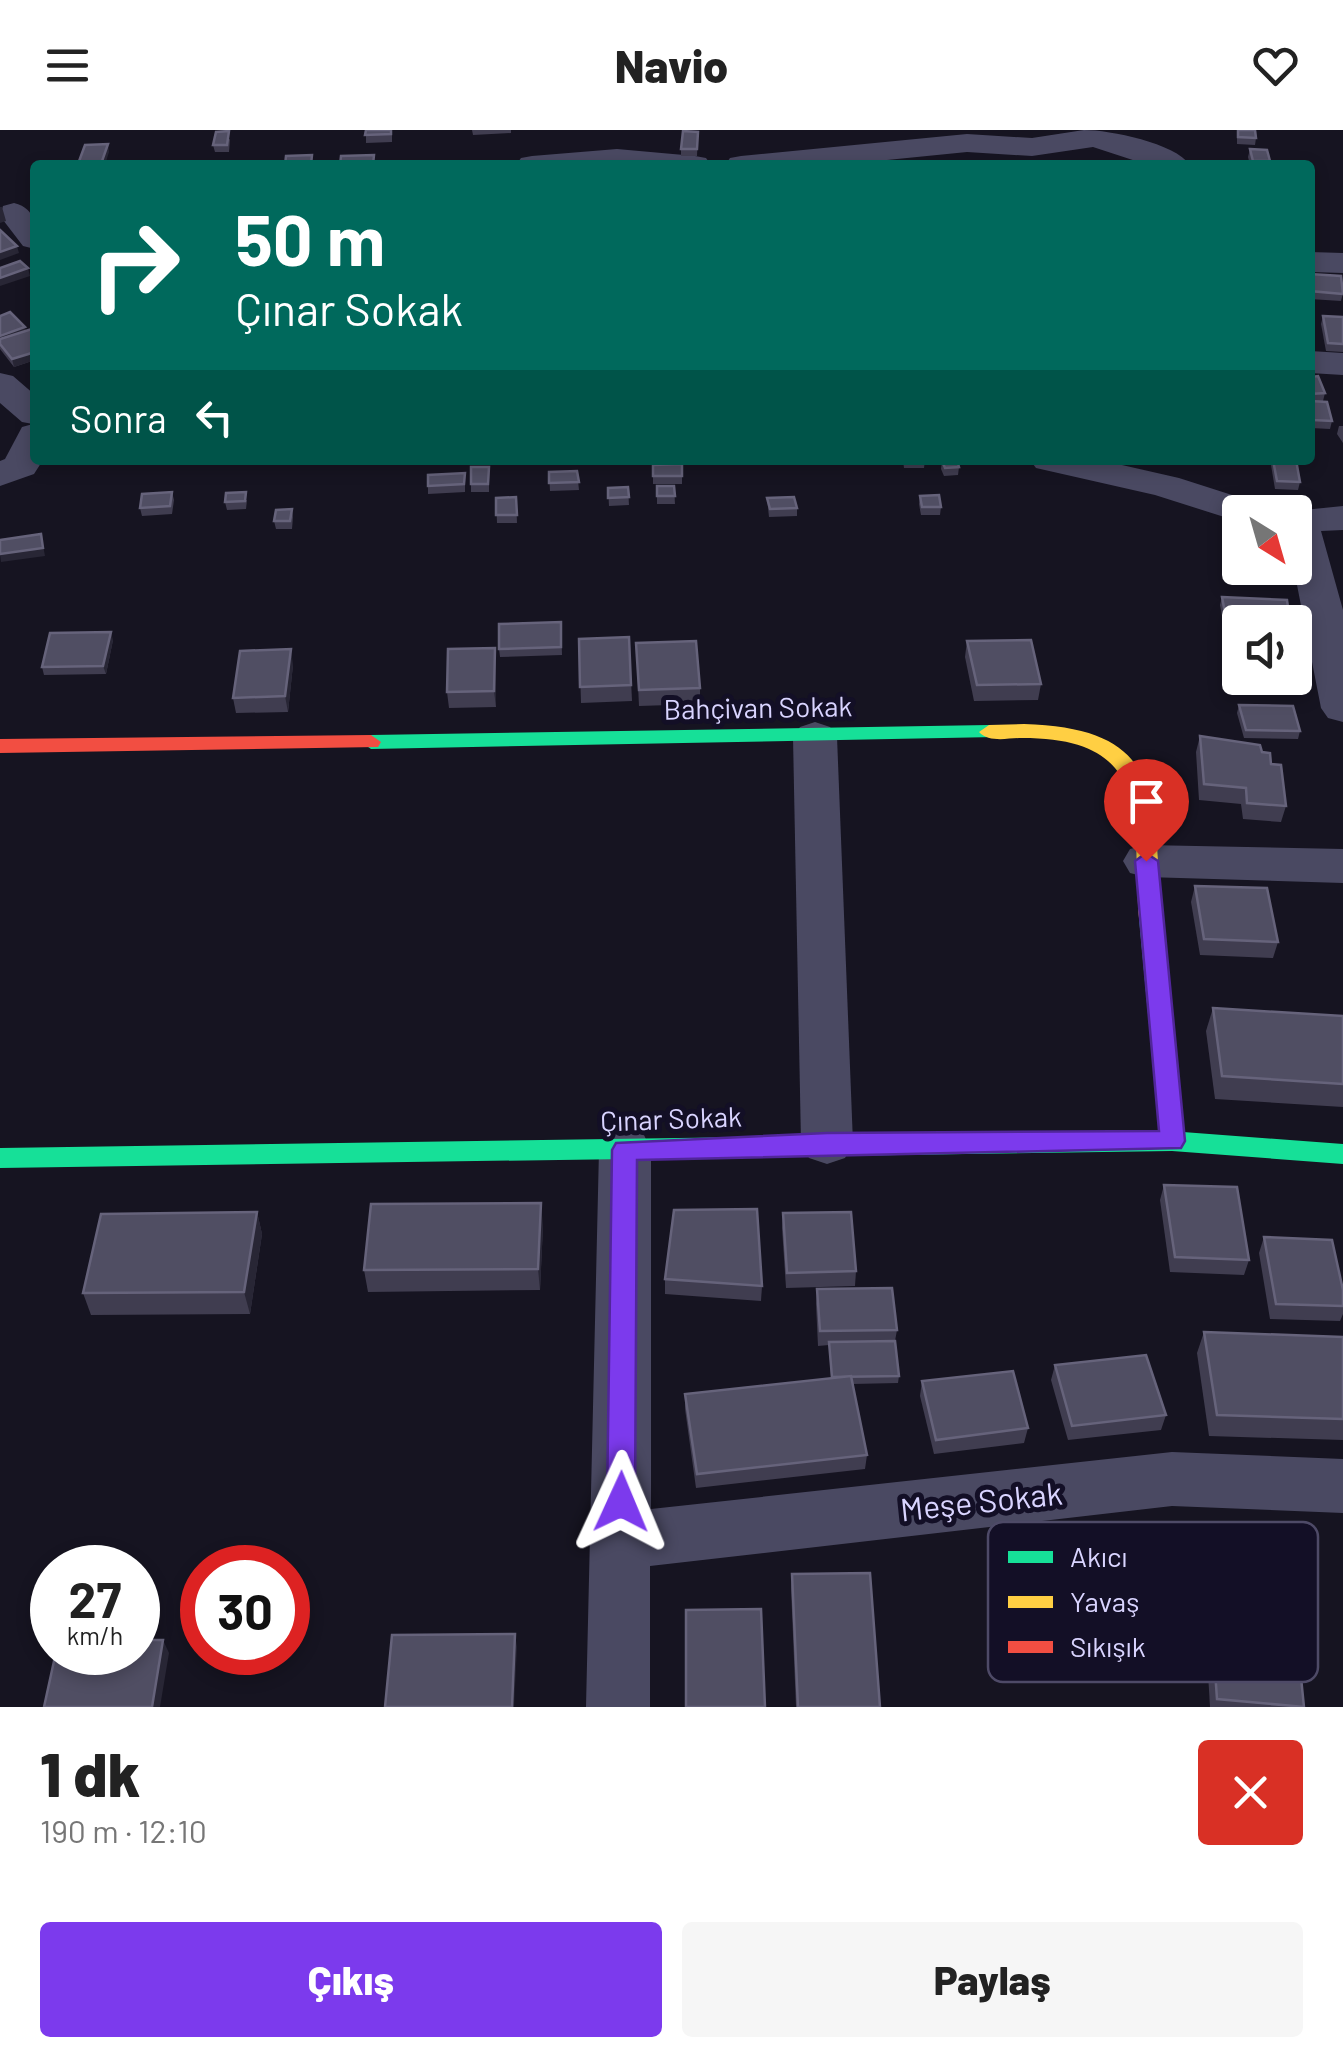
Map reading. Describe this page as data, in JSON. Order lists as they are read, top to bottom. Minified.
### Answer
{"streets":{"street":["Bahçivan Sokak","Çınar Sokak","Meşe Sokak"]},"crossings":[["Bahçivan Sokak","Çınar Sokak"]],"legend":["Akıcı","Yavaş","Sıkışık"],"north":"bottom right","page":{"header":"Navio","turn":["50 m","Çınar Sokak"],"then":"Sonra","speed":"27 km/h","limit":"30","heading":["1 dk","190 m · 12:10"],"buttons":["Çıkış","Paylaş"]}}
